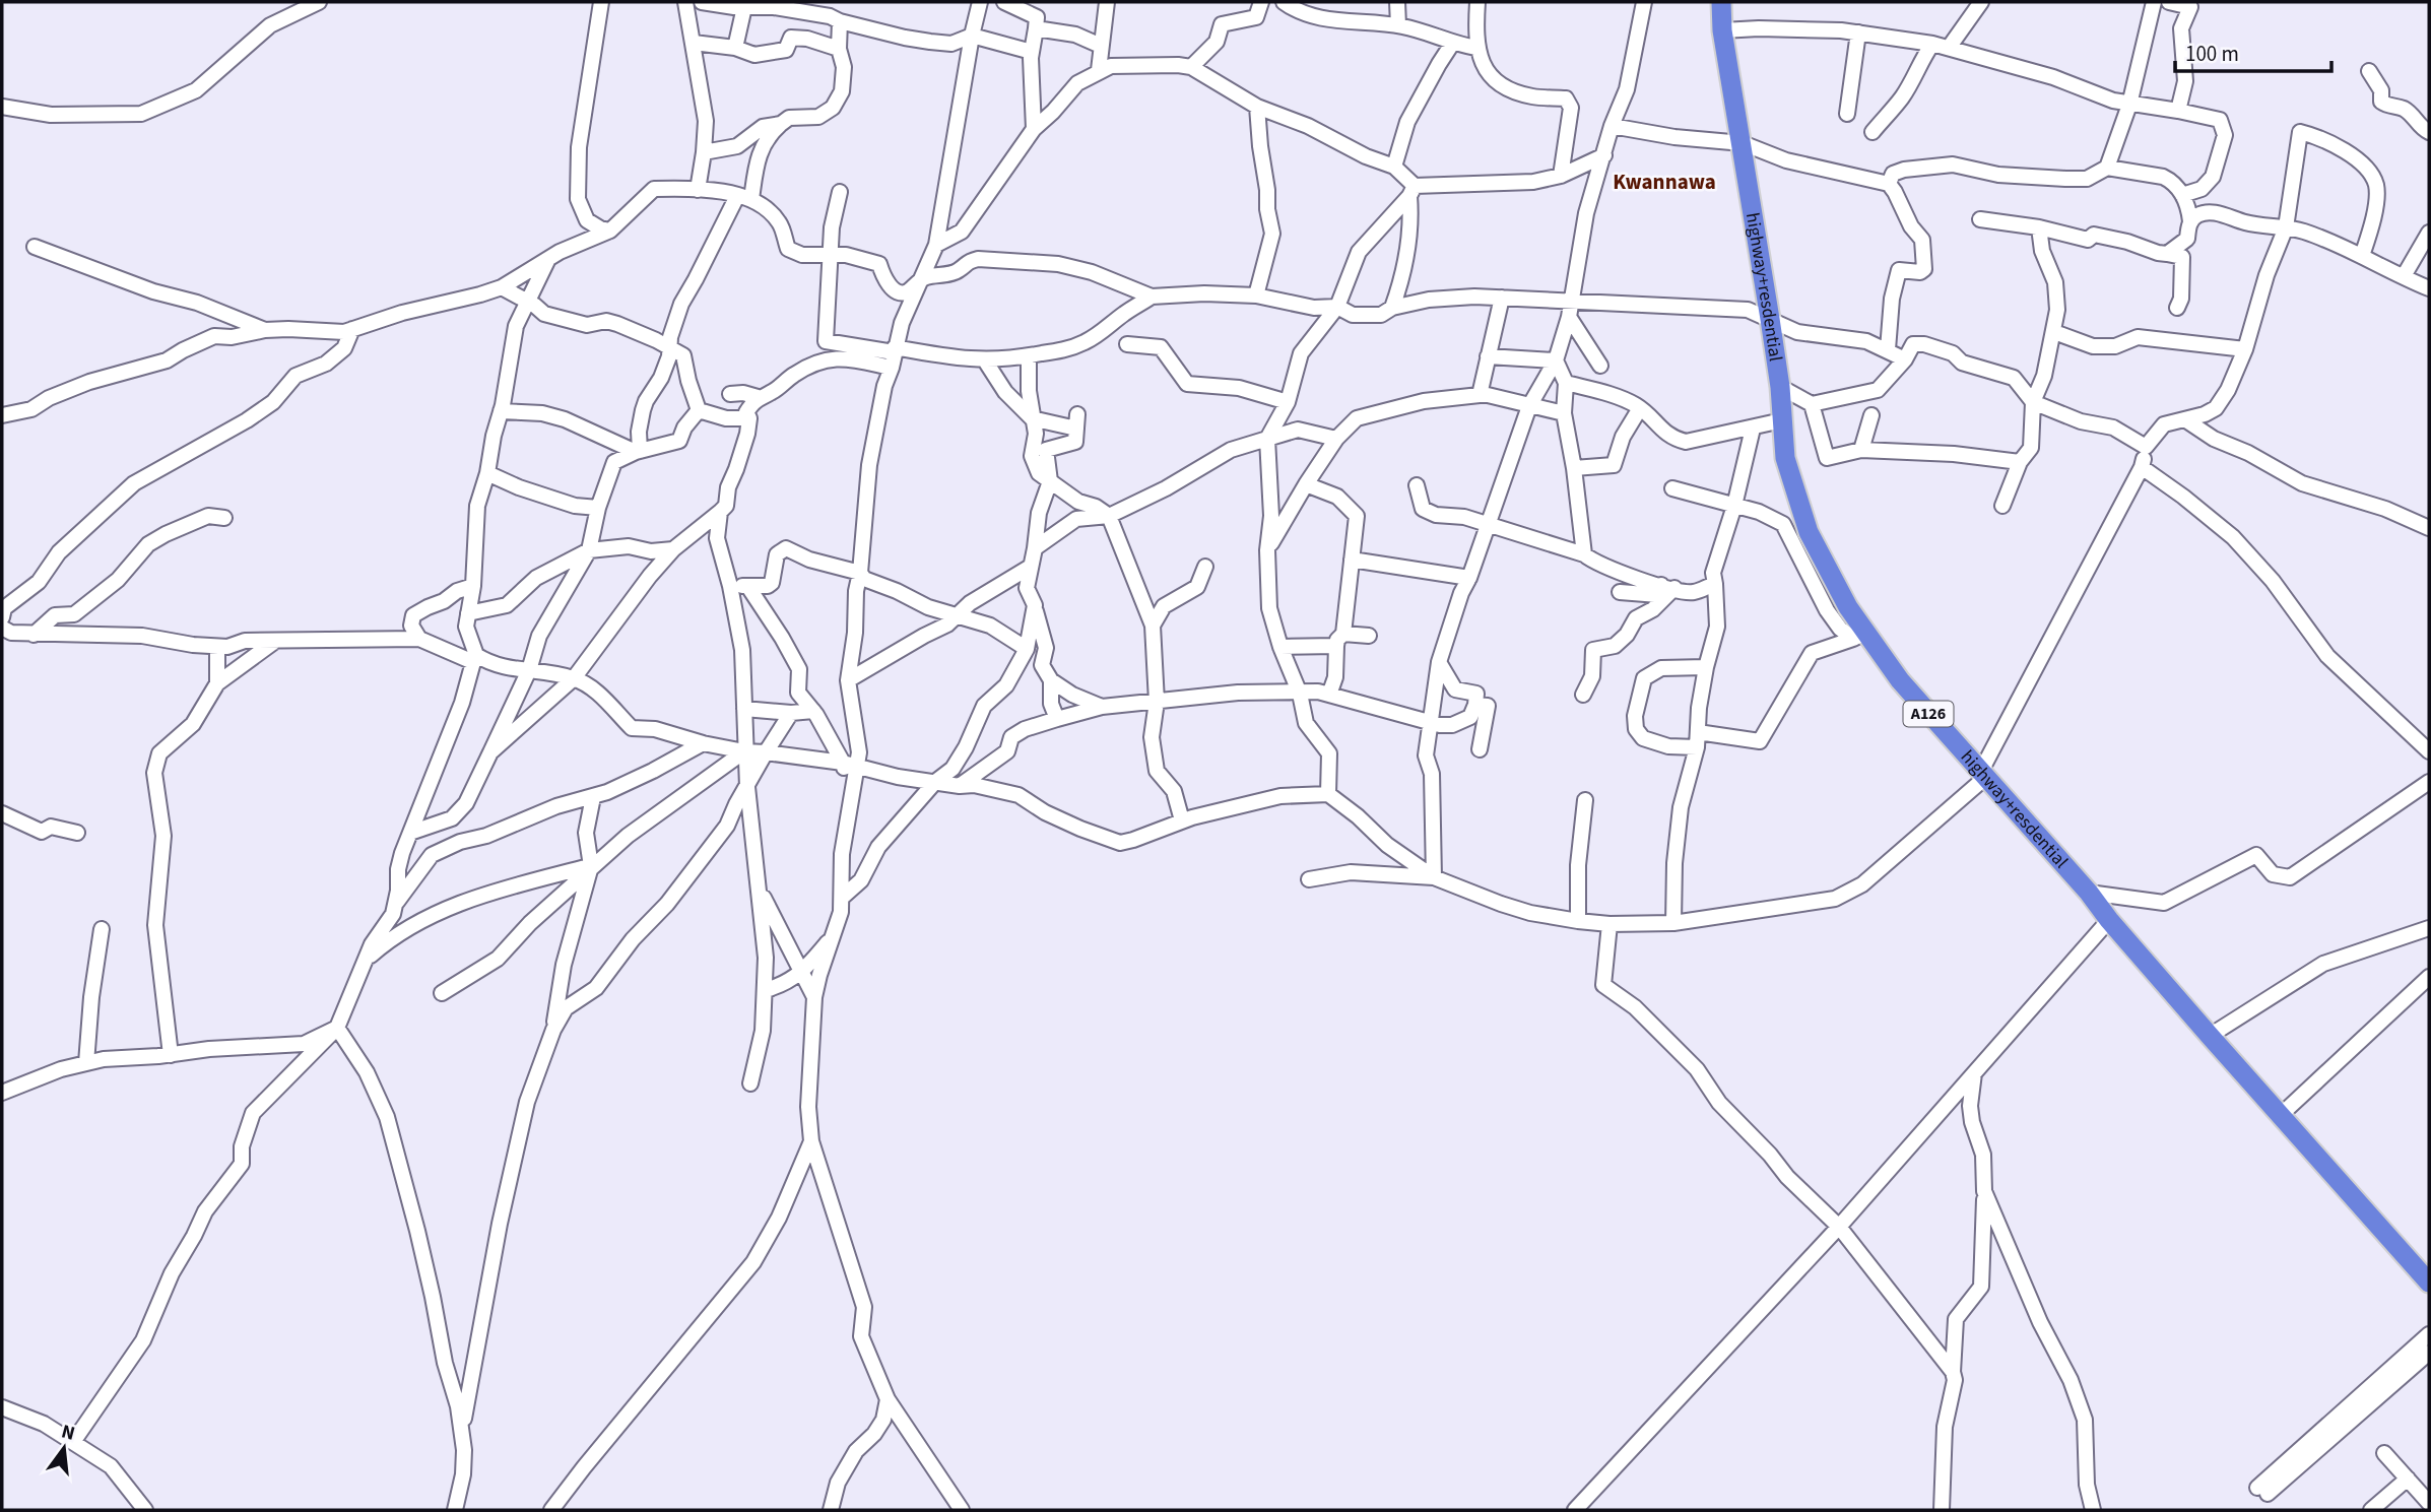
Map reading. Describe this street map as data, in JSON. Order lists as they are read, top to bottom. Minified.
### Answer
{"streets":{"highway":["highway+resdential","A126"]},"districts":["Kwannawa"],"scale_bar":"100 m","north":"top"}
